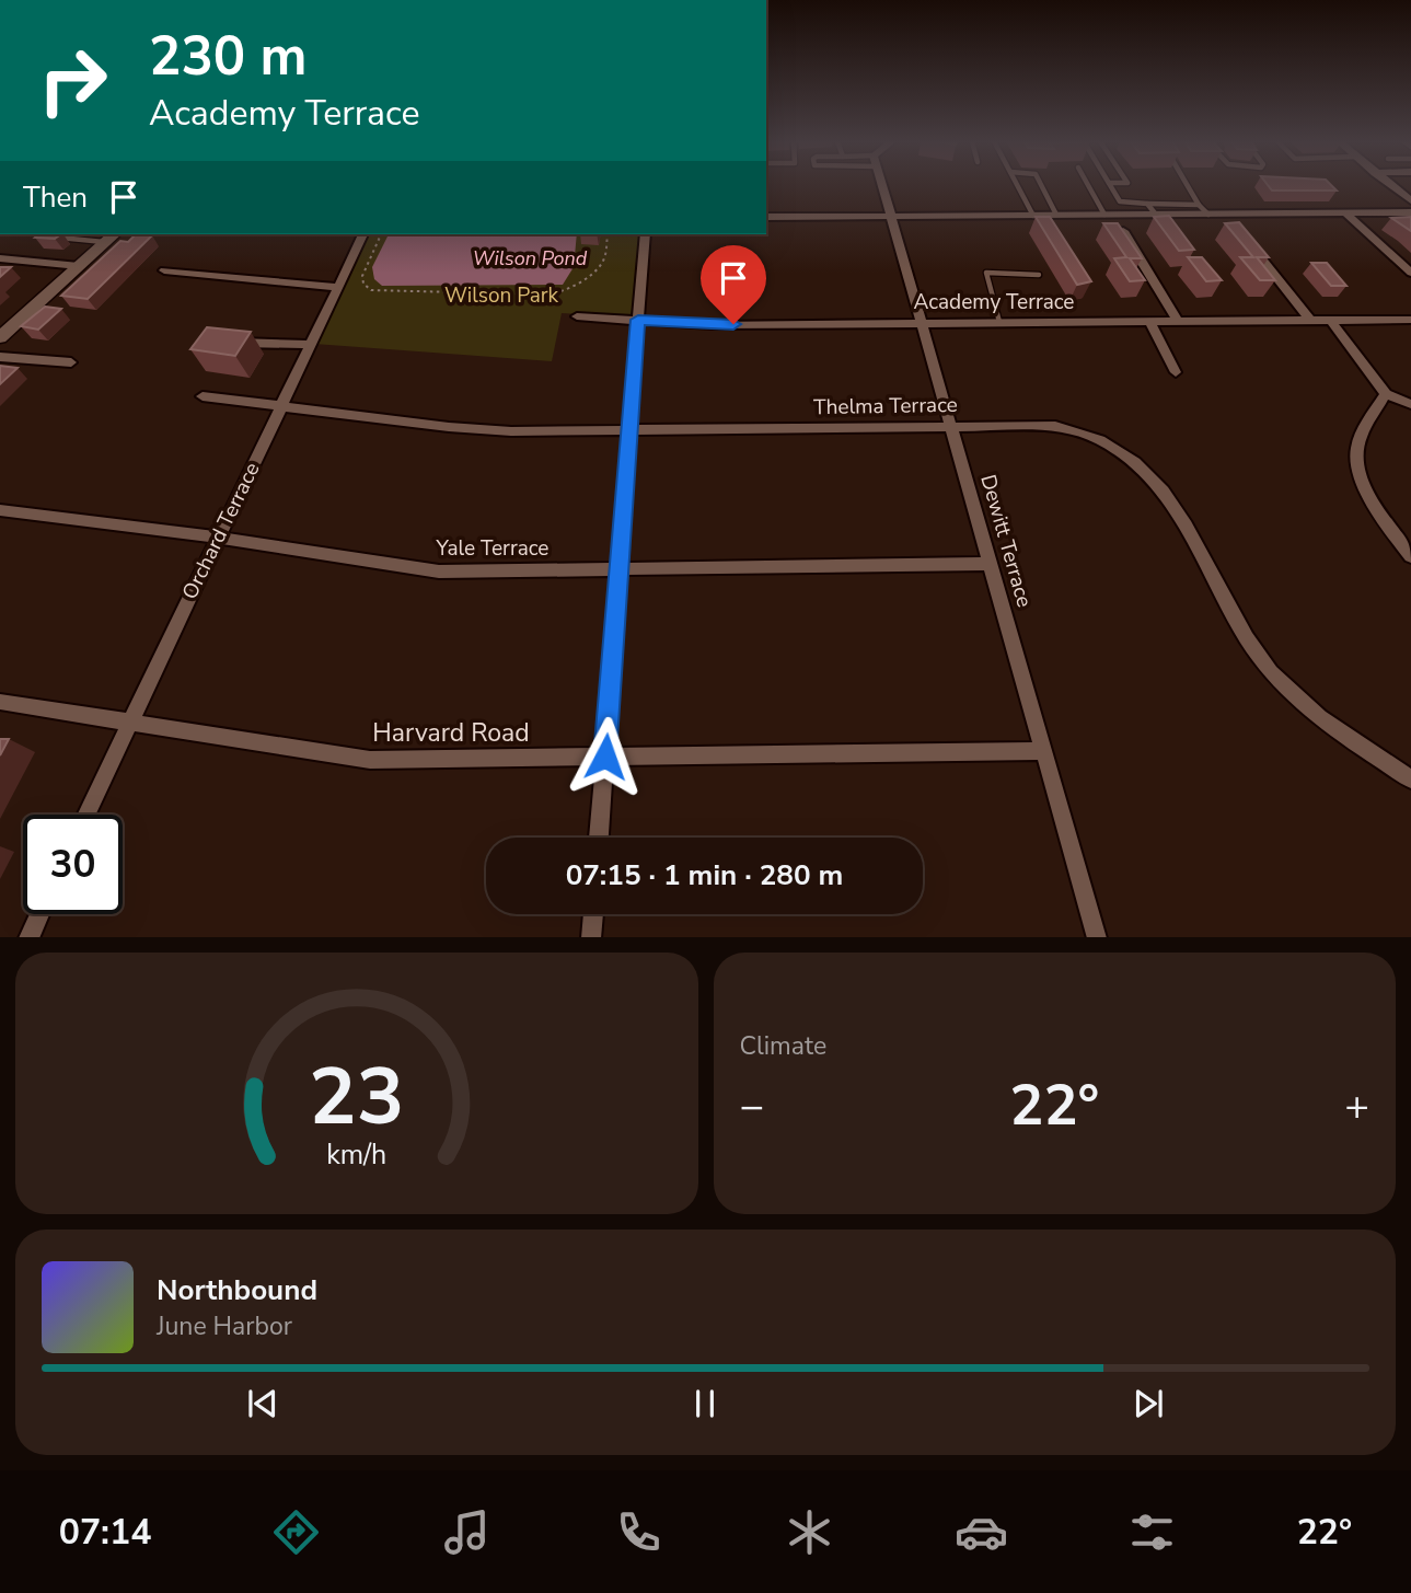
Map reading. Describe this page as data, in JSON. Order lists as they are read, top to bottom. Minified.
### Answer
{"streets":{"street":["Academy Terrace","Thelma Terrace","Orchard Terrace","Dewitt Terrace","Yale Terrace","Harvard Road"]},"crossings":[["Academy Terrace","Dewitt Terrace"],["Thelma Terrace","Orchard Terrace"],["Thelma Terrace","Dewitt Terrace"],["Orchard Terrace","Yale Terrace"],["Orchard Terrace","Harvard Road"],["Dewitt Terrace","Yale Terrace"],["Dewitt Terrace","Harvard Road"]],"water":["Wilson Pond"],"parks":["Wilson Park"],"page":{"turn":["230 m","Academy Terrace"],"then":"Then","limit":"30","trip":"07:15 · 1 min · 280 m","tile":"Climate","heat":["−","22°","+"],"song":["Northbound","June Harbor"],"tabs":["07:14","22°"],"gauge":["23","km/h"]}}
